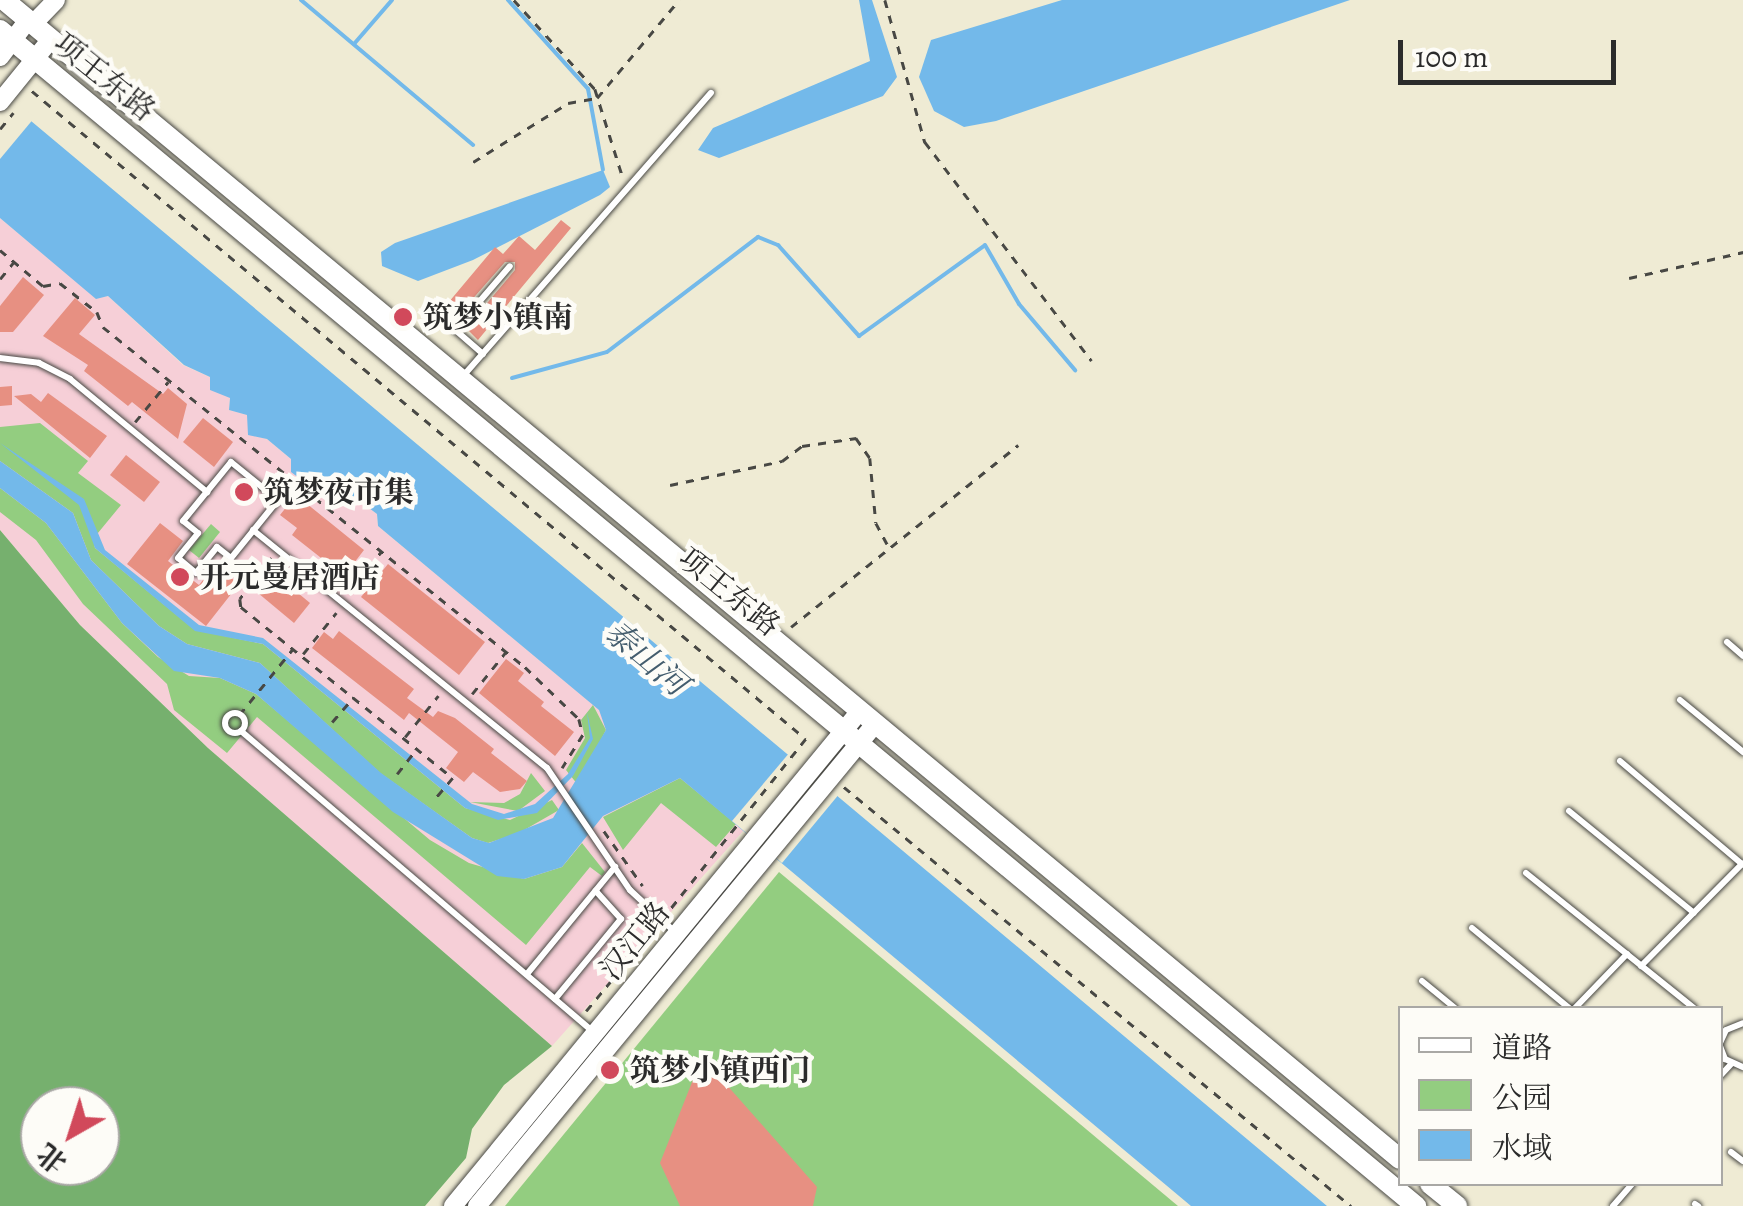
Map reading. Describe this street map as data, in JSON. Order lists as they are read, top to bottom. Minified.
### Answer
{"streets":{"main road":["项王东路"],"street":["汉江路"]},"crossings":[["项王东路","汉江路"]],"water":["泰山河"],"places":["筑梦小镇南","筑梦夜市集","开元曼居酒店","筑梦小镇西门"],"legend":["道路","公园","水域"],"scale_bar":"100 m","north":"bottom left"}
